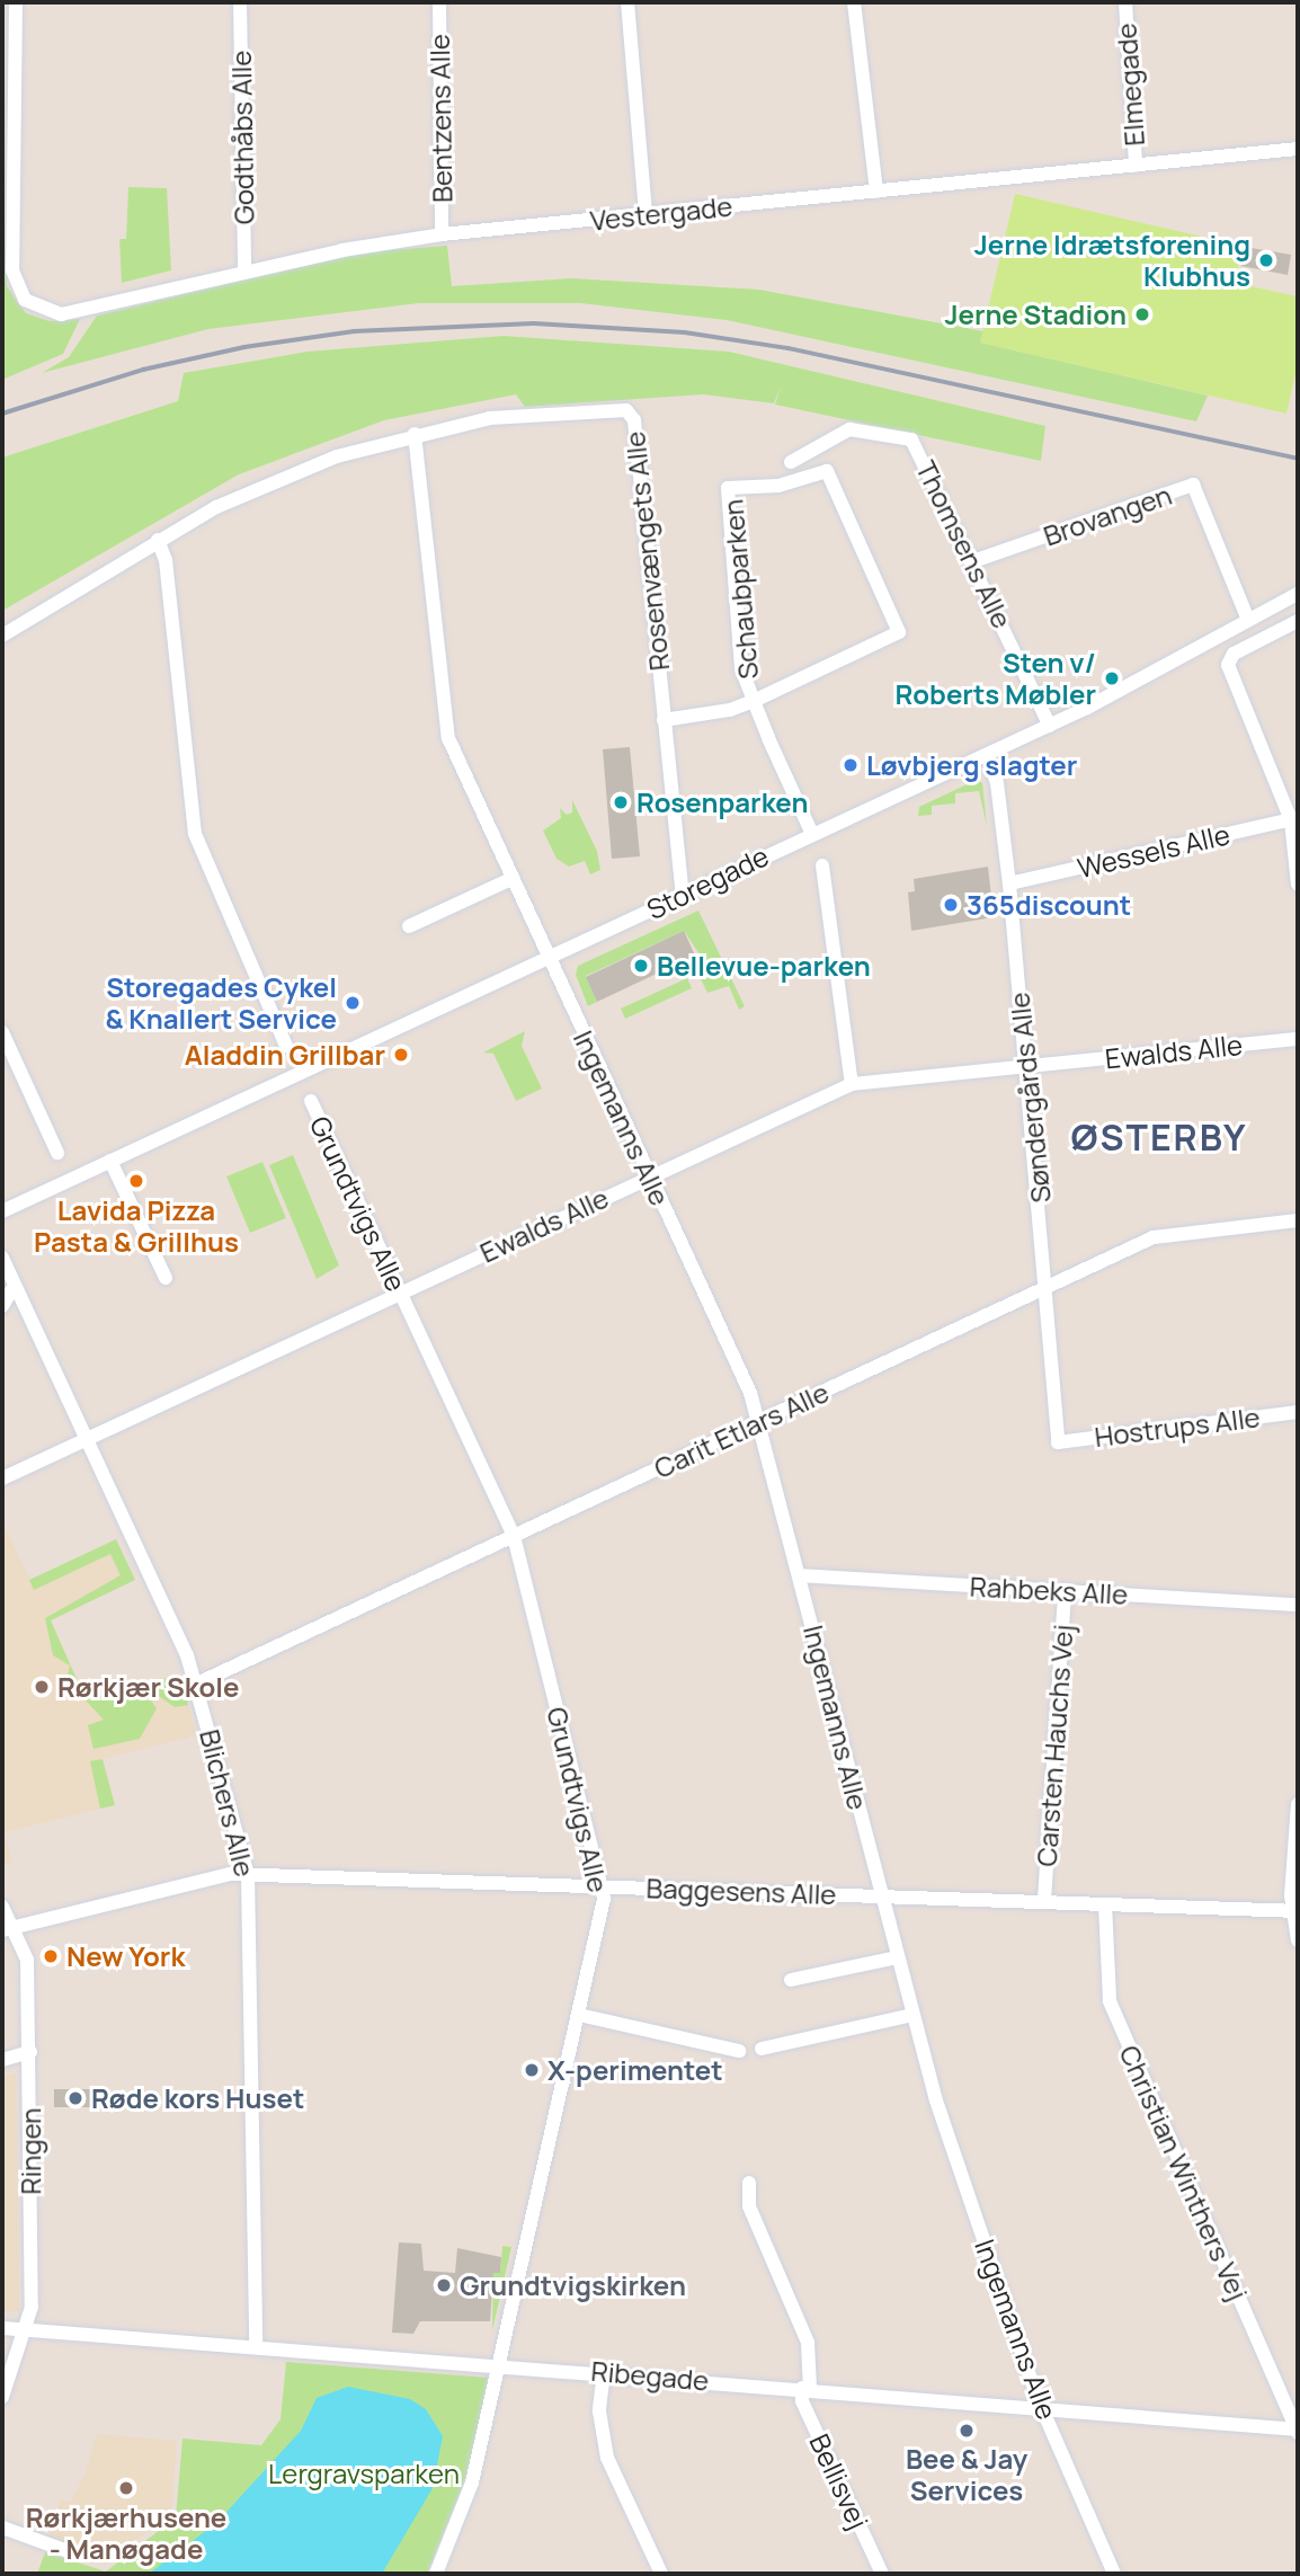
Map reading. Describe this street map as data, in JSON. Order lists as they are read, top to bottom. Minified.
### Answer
{"streets":{"street":["Elmegade","Bentzens Alle","Godthåbs Alle","Vestergade","Brovangen","Thomsens Alle","Rosenvængets Alle","Schaubparken","Wessels Alle","Storegade","Ewalds Alle","Søndergårds Alle","Ingemanns Alle","Grundtvigs Alle","Hostrups Alle","Carit Etlars Alle","Rahbeks Alle","Carsten Hauchs Vej","Blichers Alle","Baggesens Alle","Ringen","Christian Winthers Vej","Ribegade","Bellisvej"]},"crossings":[["Elmegade","Vestergade"],["Bentzens Alle","Vestergade"],["Godthåbs Alle","Vestergade"],["Brovangen","Thomsens Alle"],["Brovangen","Storegade"],["Thomsens Alle","Storegade"],["Rosenvængets Alle","Schaubparken"],["Rosenvængets Alle","Storegade"],["Rosenvængets Alle","Ingemanns Alle"],["Schaubparken","Storegade"],["Wessels Alle","Søndergårds Alle"],["Storegade","Søndergårds Alle"],["Storegade","Ingemanns Alle"],["Ewalds Alle","Søndergårds Alle"],["Ewalds Alle","Ingemanns Alle"],["Ewalds Alle","Grundtvigs Alle"],["Ewalds Alle","Blichers Alle"],["Søndergårds Alle","Hostrups Alle"],["Søndergårds Alle","Carit Etlars Alle"],["Ingemanns Alle","Carit Etlars Alle"],["Ingemanns Alle","Rahbeks Alle"],["Ingemanns Alle","Baggesens Alle"],["Ingemanns Alle","Ribegade"],["Grundtvigs Alle","Carit Etlars Alle"],["Grundtvigs Alle","Baggesens Alle"],["Grundtvigs Alle","Ribegade"],["Carit Etlars Alle","Blichers Alle"],["Rahbeks Alle","Carsten Hauchs Vej"],["Carsten Hauchs Vej","Baggesens Alle"],["Blichers Alle","Baggesens Alle"],["Blichers Alle","Ribegade"],["Baggesens Alle","Ringen"],["Baggesens Alle","Christian Winthers Vej"],["Ringen","Ribegade"],["Christian Winthers Vej","Ribegade"],["Ribegade","Bellisvej"]],"districts":["ØSTERBY"],"parks":["Lergravsparken"],"places":["Jerne Idrætsforening Klubhus","Jerne Stadion","Sten v/ Roberts Møbler","Løvbjerg slagter","Rosenparken","365discount","Bellevue-parken","Storegades Cykel & Knallert Service","Aladdin Grillbar","Lavida Pizza Pasta & Grillhus","Rørkjær Skole","New York","X-perimentet","Røde kors Huset","Grundtvigskirken","Bee & Jay Services","Rørkjærhusene - Manøgade"]}
